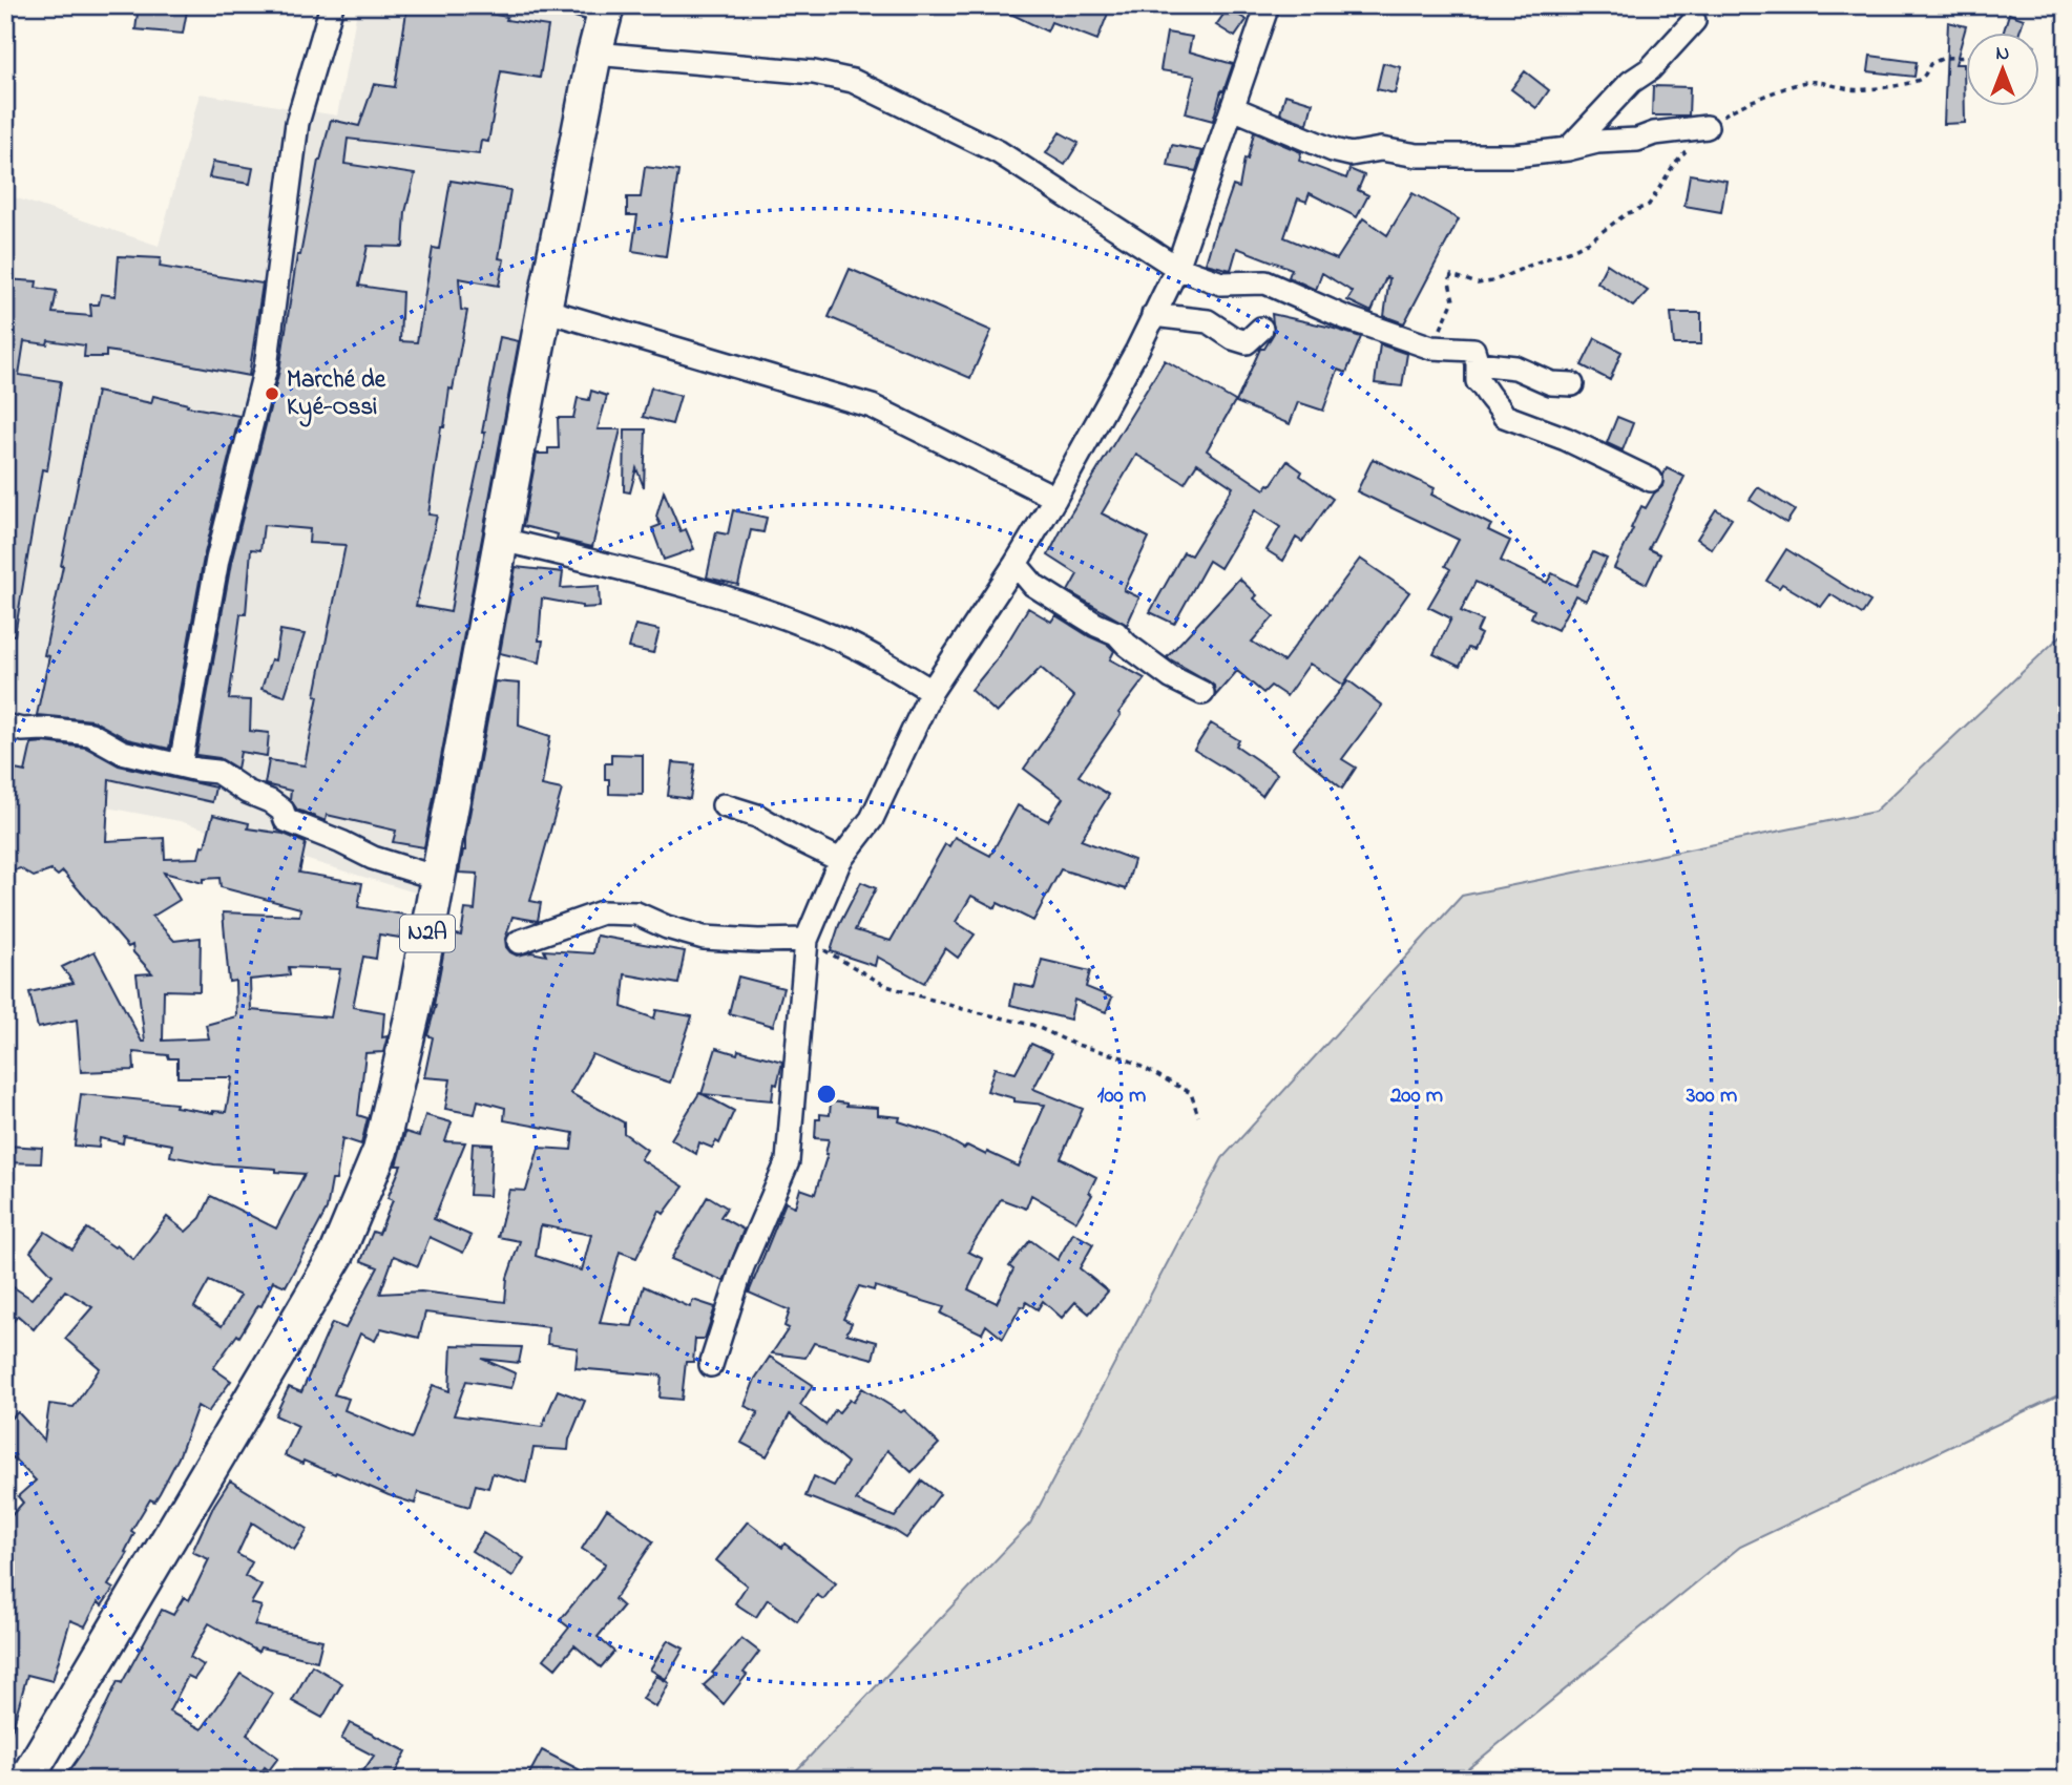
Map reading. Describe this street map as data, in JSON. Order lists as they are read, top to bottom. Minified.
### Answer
{"streets":{"highway":["N2A"]},"places":["Marché de Kyé-Ossi"],"north":"top","rings":["100 m","200 m","300 m"]}
